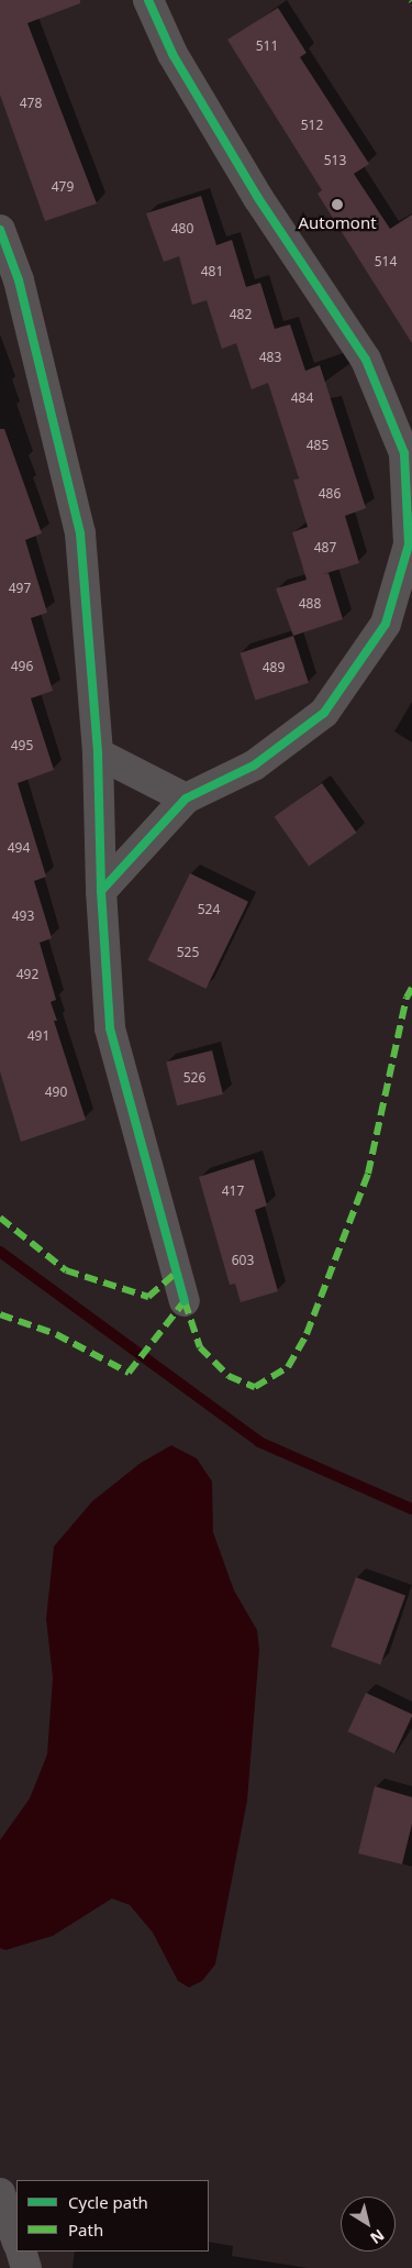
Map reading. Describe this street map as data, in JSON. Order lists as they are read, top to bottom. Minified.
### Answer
{"places":["Automont"],"house_numbers":["511","478","512","513","479","480","514","481","482","483","484","485","486","487","497","488","496","489","495","494","524","493","525","492","491","526","490","417","603"],"legend":["Cycle path","Path"],"north":"bottom right"}
